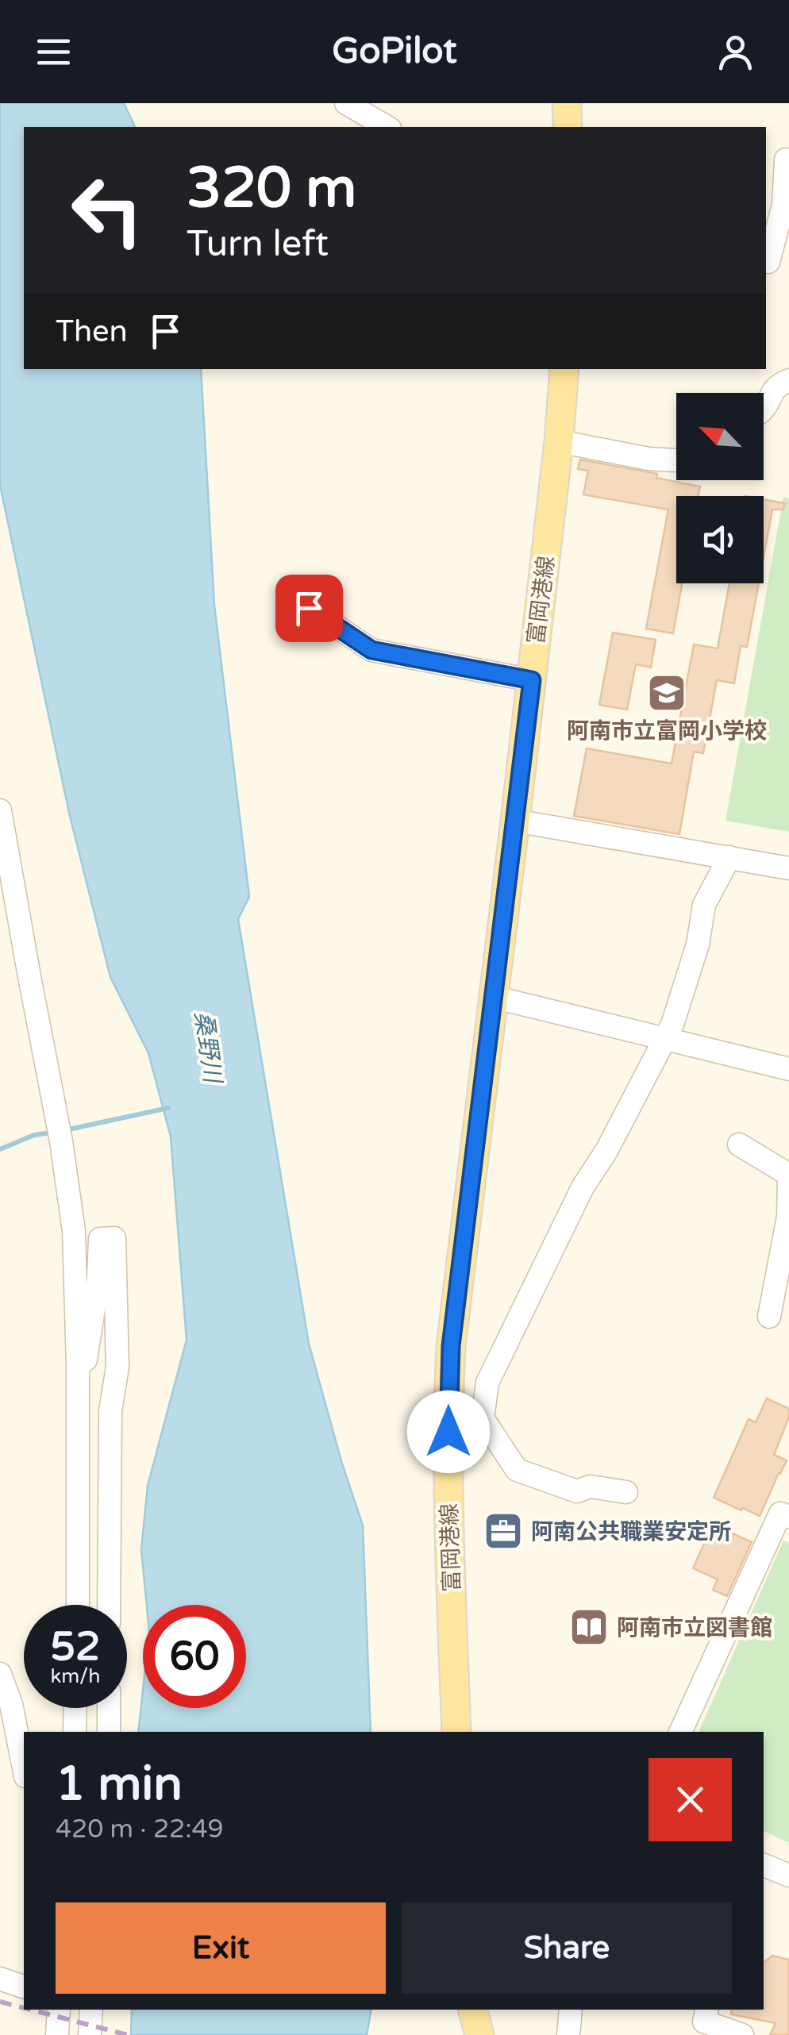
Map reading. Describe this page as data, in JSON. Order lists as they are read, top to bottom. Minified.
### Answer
{"streets":{"main road":["富岡港線"]},"water":["桑野川"],"places":{"school or university":["阿南市立富岡小学校"],"office":["阿南公共職業安定所"],"library":["阿南市立図書館"]},"north":"top left","page":{"header":"GoPilot","turn":["320 m","Turn left"],"then":"Then","speed":"52 km/h","limit":"60","heading":["1 min","420 m · 22:49"],"buttons":["Exit","Share"]}}
